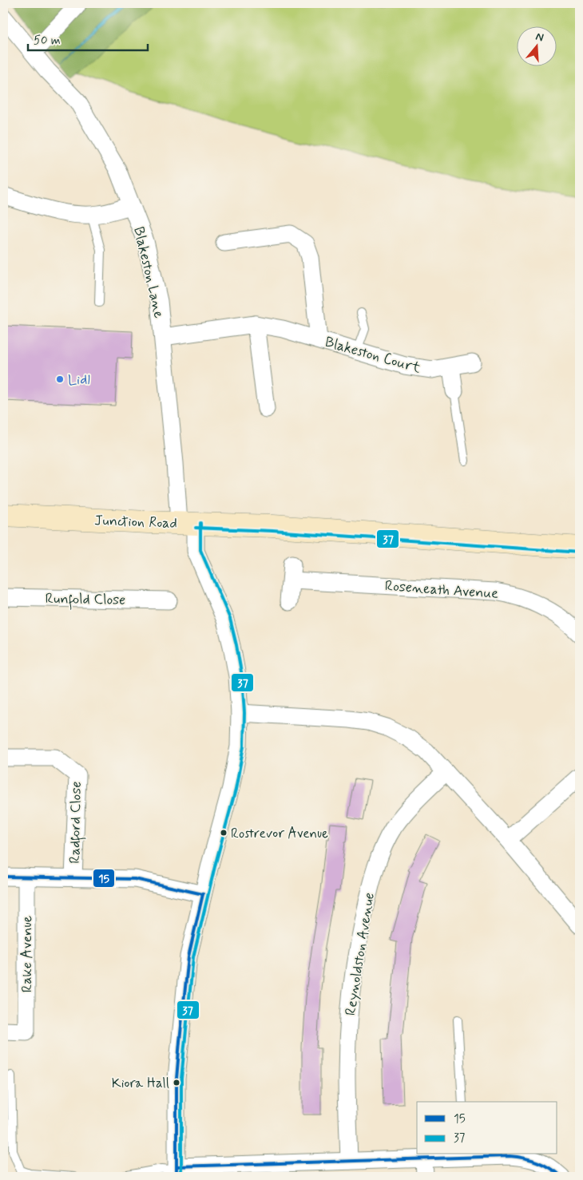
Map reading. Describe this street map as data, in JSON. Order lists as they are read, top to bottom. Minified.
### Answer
{"streets":{"main road":["Junction Road"],"street":["Blakeston Lane","Blakeston Court","Roseneath Avenue","Runfold Close","Radford Close","Rake Avenue","Reynoldston Avenue"]},"crossings":[["Blakeston Lane","Blakeston Court"],["Blakeston Lane","Junction Road"]],"places":["Lidl","Rostrevor Avenue","Kiora Hall"],"lines":["transit line 37","transit line 15"],"legend":["15","37"],"scale_bar":"50 m","north":"top"}
